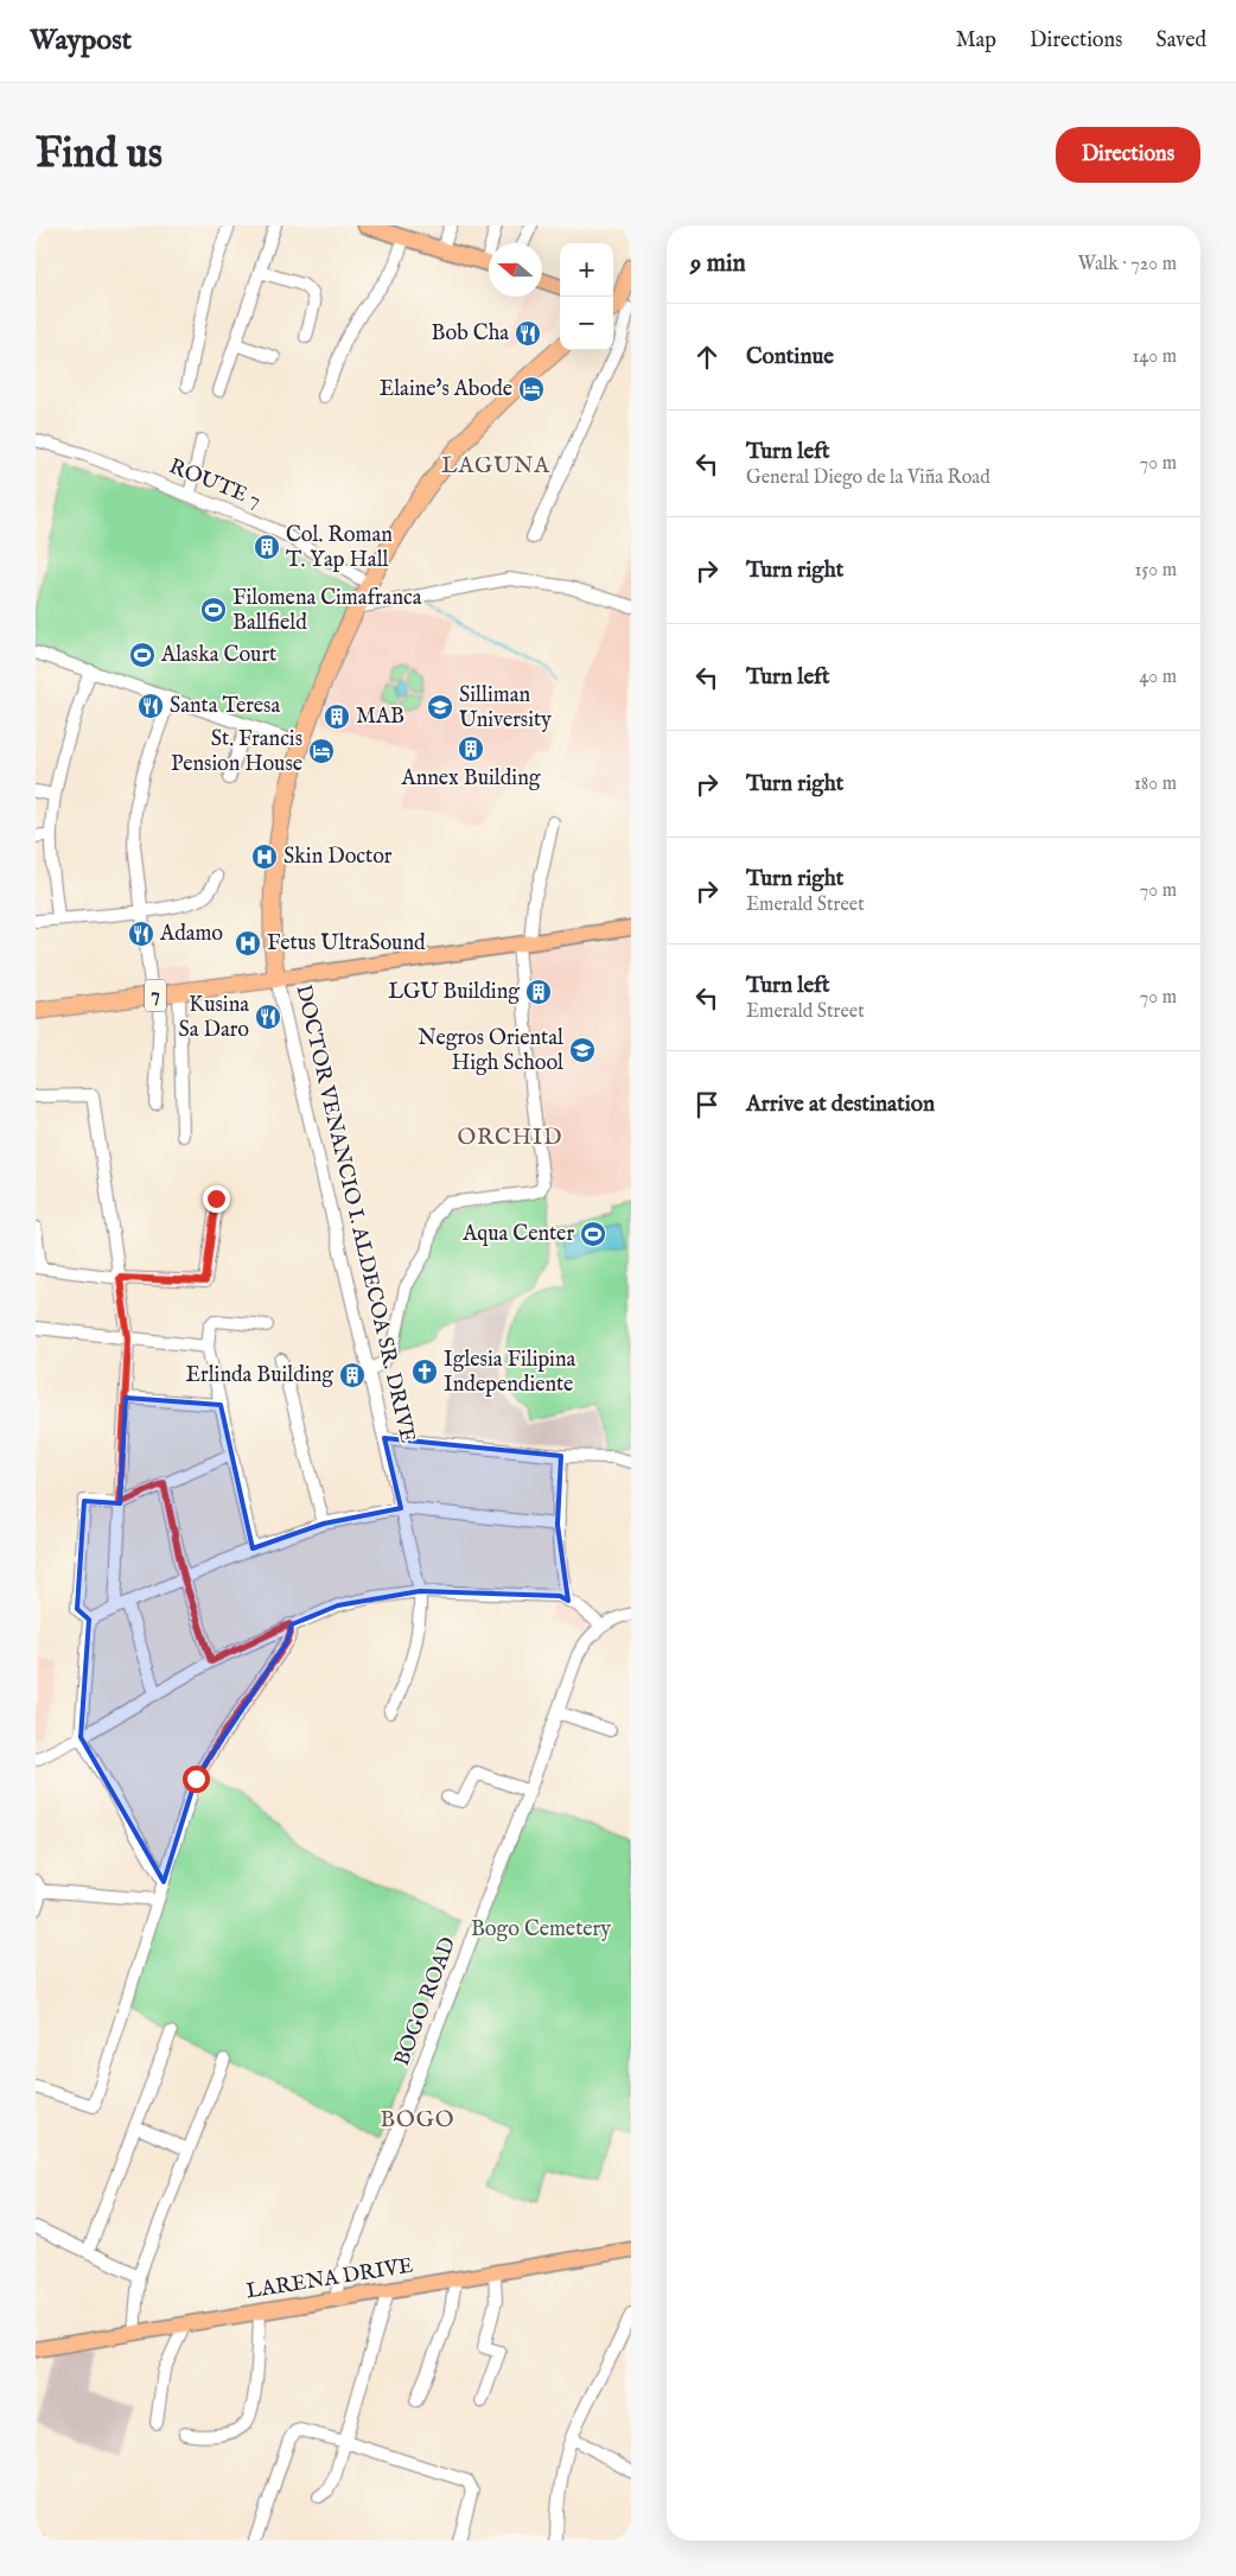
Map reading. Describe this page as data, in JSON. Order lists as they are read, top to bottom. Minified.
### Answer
{"streets":{"highway":["7","DOCTOR VENANCIO I. ALDECOA SR. DRIVE"],"main road":["LARENA DRIVE"],"street":["ROUTE 7","BOGO ROAD"]},"crossings":[["ROUTE 7","DOCTOR VENANCIO I. ALDECOA SR. DRIVE"],["7","DOCTOR VENANCIO I. ALDECOA SR. DRIVE"],["BOGO ROAD","LARENA DRIVE"]],"districts":["LAGUNA","ORCHID","BOGO"],"parks":["Bogo Cemetery"],"places":{"restaurant":["Bob Cha","Santa Teresa","Adamo","Kusina Sa Daro"],"hotel":["Elaine's Abode","St. Francis Pension House"],"building":["Col. Roman T. Yap Hall","MAB","Annex Building","LGU Building","Erlinda Building"],"sports":["Filomena Cimafranca Ballfield","Alaska Court","Aqua Center"],"school or university":["Silliman University","Negros Oriental High School"],"hospital":["Skin Doctor","Fetus UltraSound"],"church":["Iglesia Filipina Independiente"]},"north":"left","page":{"header":"Waypost","nav":["Map","Directions","Saved"],"buttons":"Directions","title":"Find us","heading":["9 min","Walk · 720 m"],"map_buttons":["+","−"],"list":[["Continue","140 m"],["Turn left","General Diego de la Viña Road","70 m"],["Turn right","150 m"],["Turn left","40 m"],["Turn right","180 m"],["Turn right","Emerald Street","70 m"],["Turn left","Emerald Street","70 m"],"Arrive at destination"]}}
